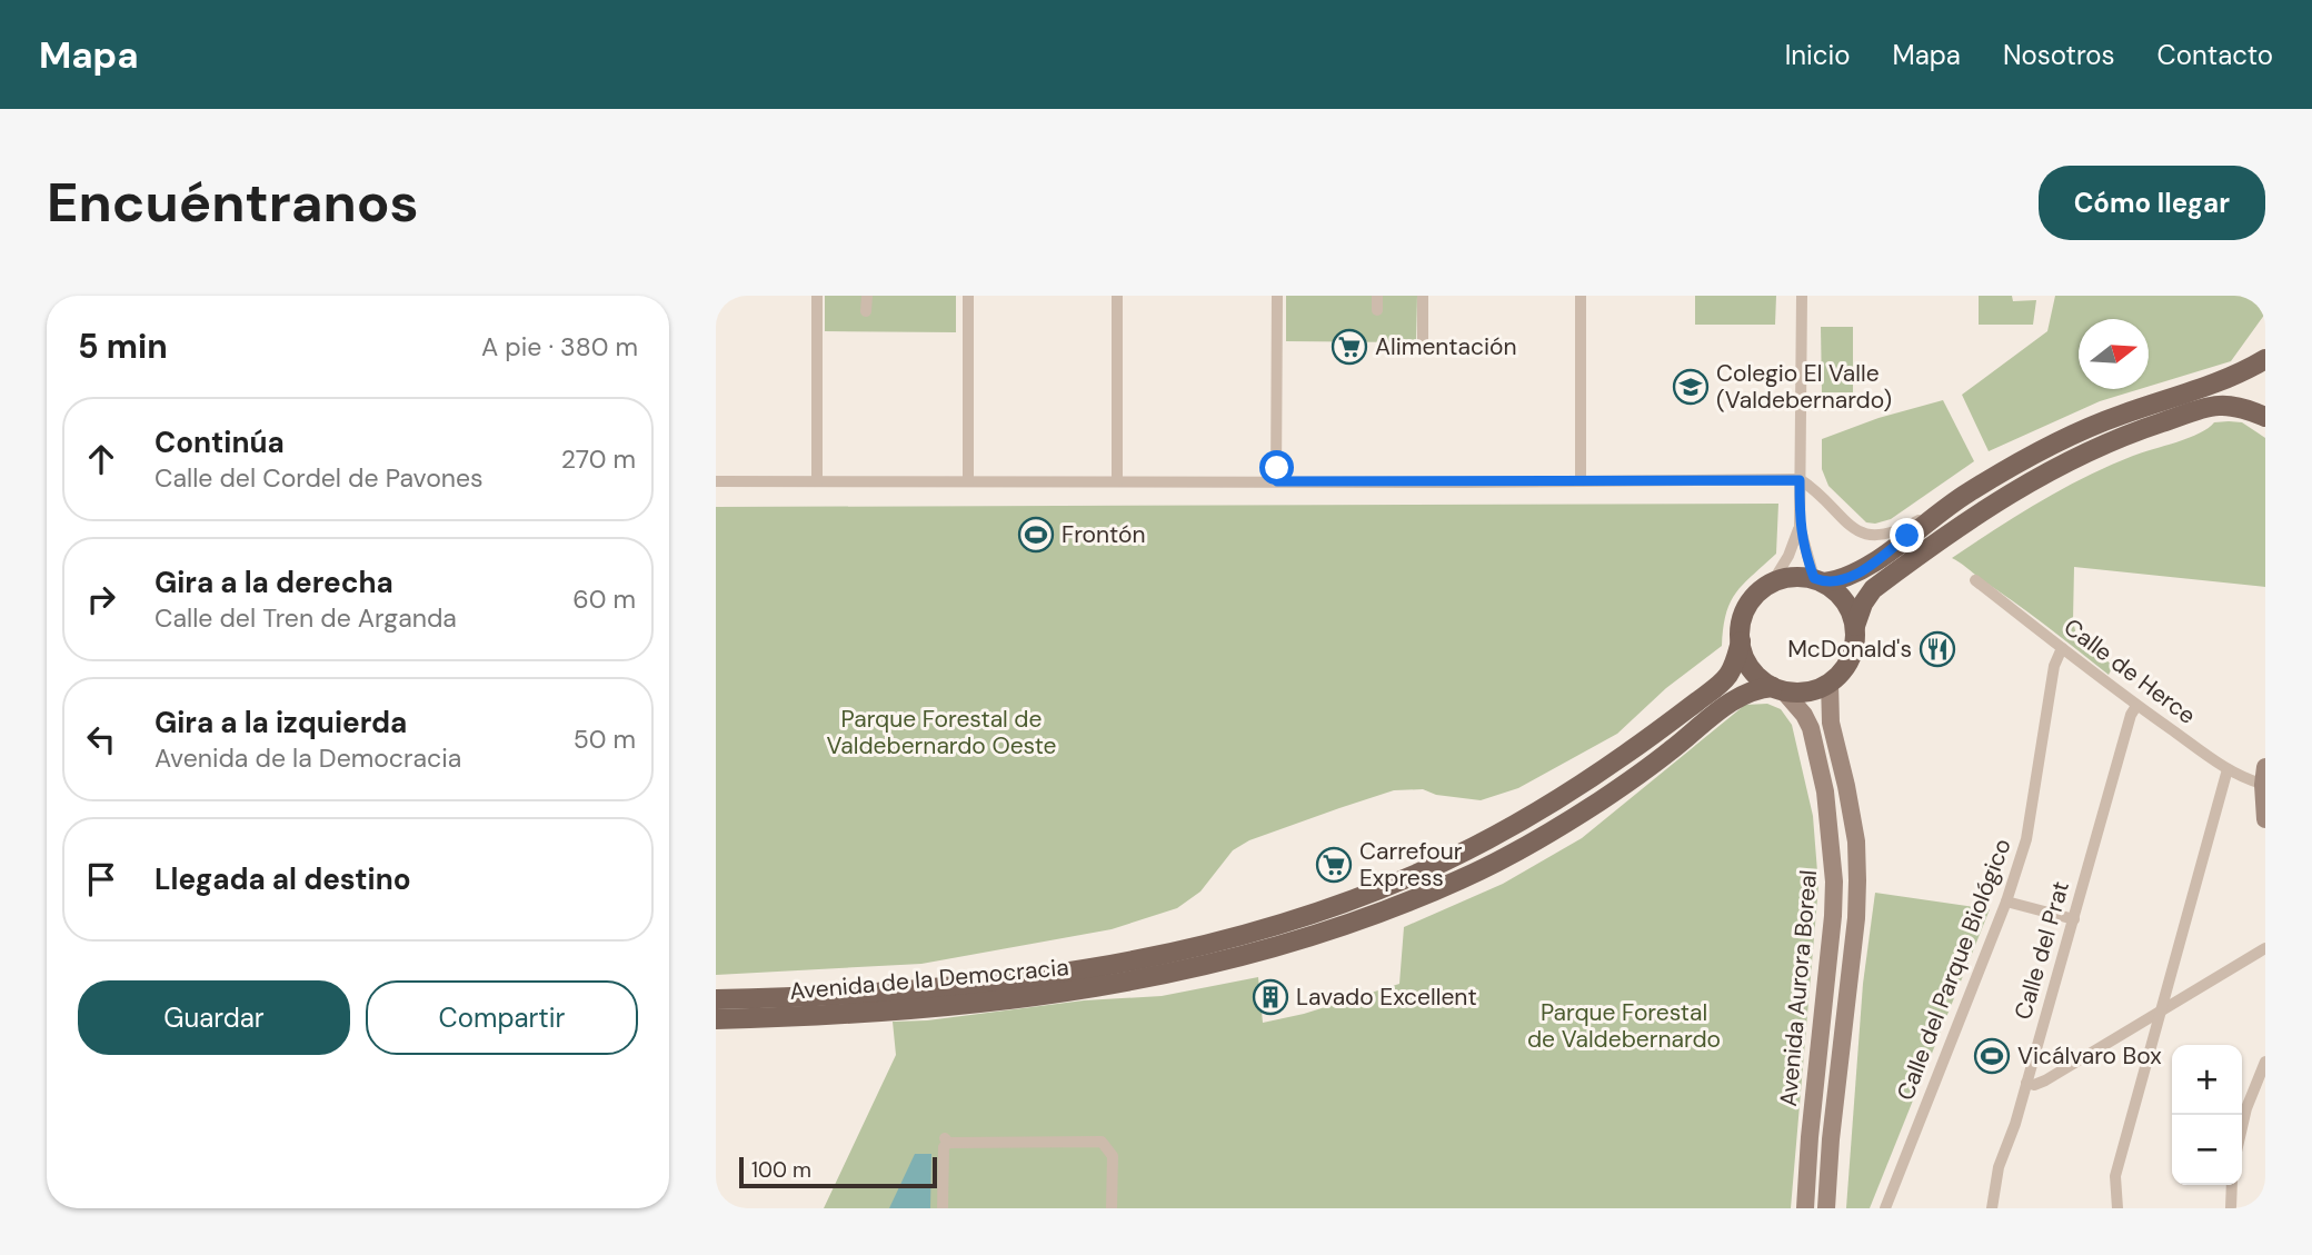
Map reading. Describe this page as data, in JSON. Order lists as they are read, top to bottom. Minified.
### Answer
{"streets":{"main road":["Avenida de la Democracia","Avenida Aurora Boreal"],"street":["Calle de Herce","Calle del Prat","Calle del Parque Biológico"]},"crossings":[["Calle de Herce","Calle del Prat"],["Calle de Herce","Calle del Parque Biológico"],["Avenida de la Democracia","Avenida Aurora Boreal"]],"parks":["Parque Forestal de Valdebernardo Oeste","Parque Forestal de Valdebernardo"],"places":{"supermarket":["Alimentación","Carrefour Express"],"school or university":["Colegio El Valle (Valdebernardo)"],"sports":["Frontón","Vicálvaro Box"],"restaurant":["McDonald's"],"building":["Lavado Excellent"]},"scale_bar":"100 m","north":"right","page":{"header":"Mapa","nav":["Inicio","Mapa","Nosotros","Contacto"],"buttons":["Cómo llegar",["Guardar","Compartir"]],"title":"Encuéntranos","heading":["5 min","A pie · 380 m"],"list":[["Continúa","Calle del Cordel de Pavones","270 m"],["Gira a la derecha","Calle del Tren de Arganda","60 m"],["Gira a la izquierda","Avenida de la Democracia","50 m"],"Llegada al destino"],"map_buttons":["+","−"],"scale":"100 m"}}
